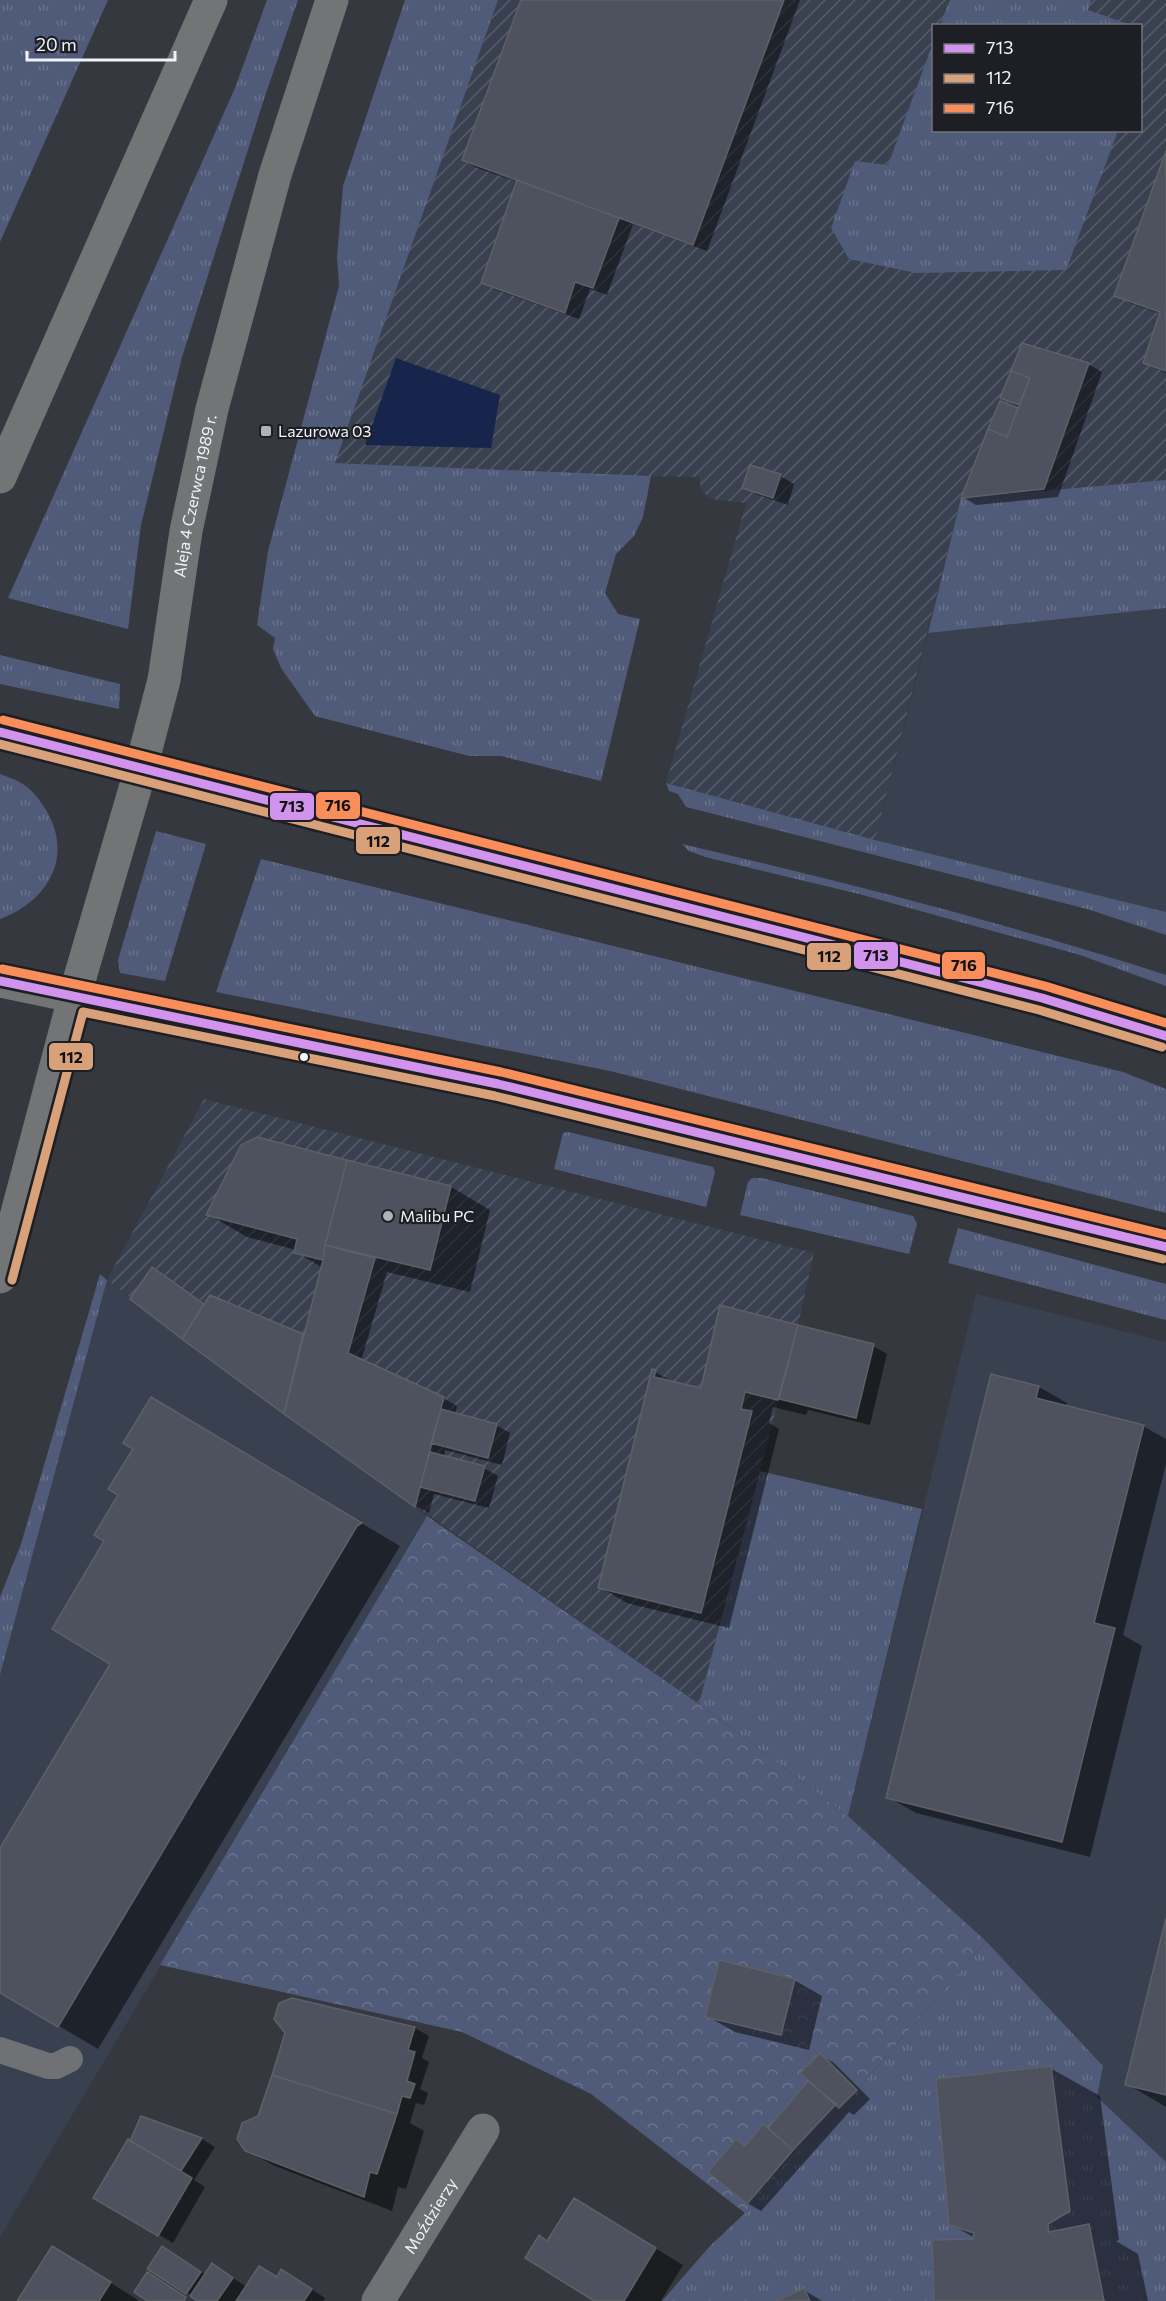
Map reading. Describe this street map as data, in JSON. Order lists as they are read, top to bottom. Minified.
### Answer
{"streets":{"main road":["Aleja 4 Czerwca 1989 r."],"street":["Moździerzy"]},"places":{"transit":["Lazurowa 03"],"other":["Malibu PC"]},"lines":["transit line 716","transit line 713","transit line 112"],"legend":["713","112","716"],"scale_bar":"20 m"}
